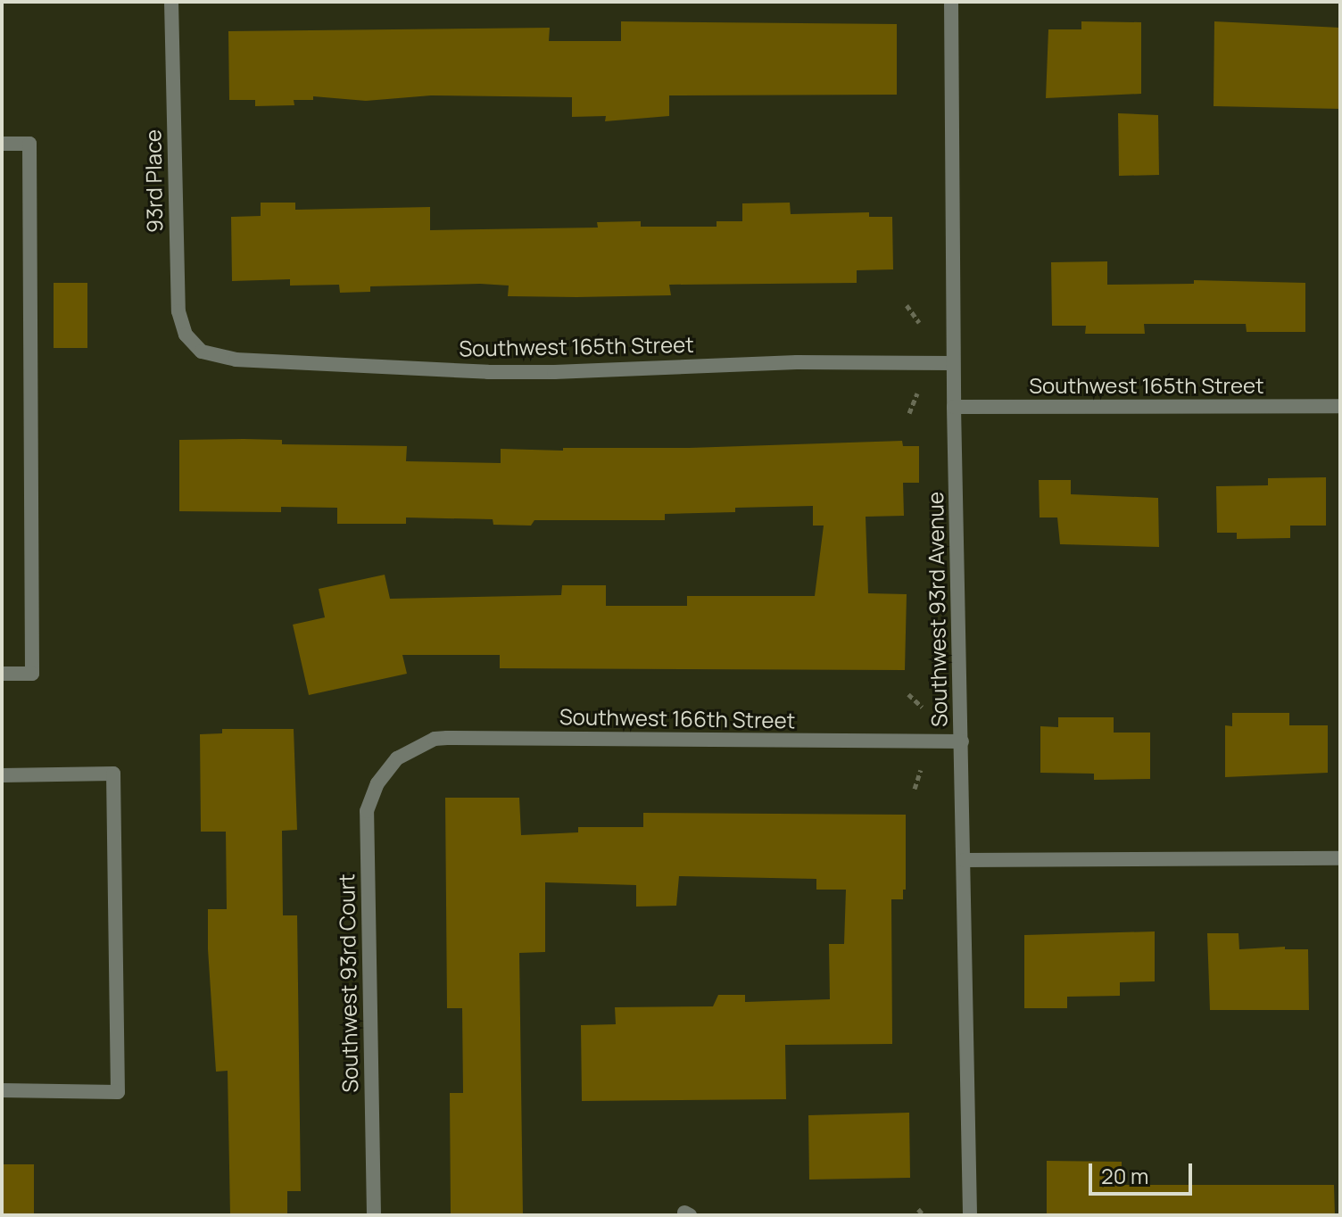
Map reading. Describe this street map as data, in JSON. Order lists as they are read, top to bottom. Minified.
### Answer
{"streets":{"street":["93rd Place","Southwest 165th Street","Southwest 93rd Avenue","Southwest 166th Street","Southwest 93rd Court"]},"crossings":[["93rd Place","Southwest 165th Street"],["Southwest 165th Street","Southwest 93rd Avenue"],["Southwest 93rd Avenue","Southwest 166th Street"],["Southwest 166th Street","Southwest 93rd Court"]],"scale_bar":"20 m"}
